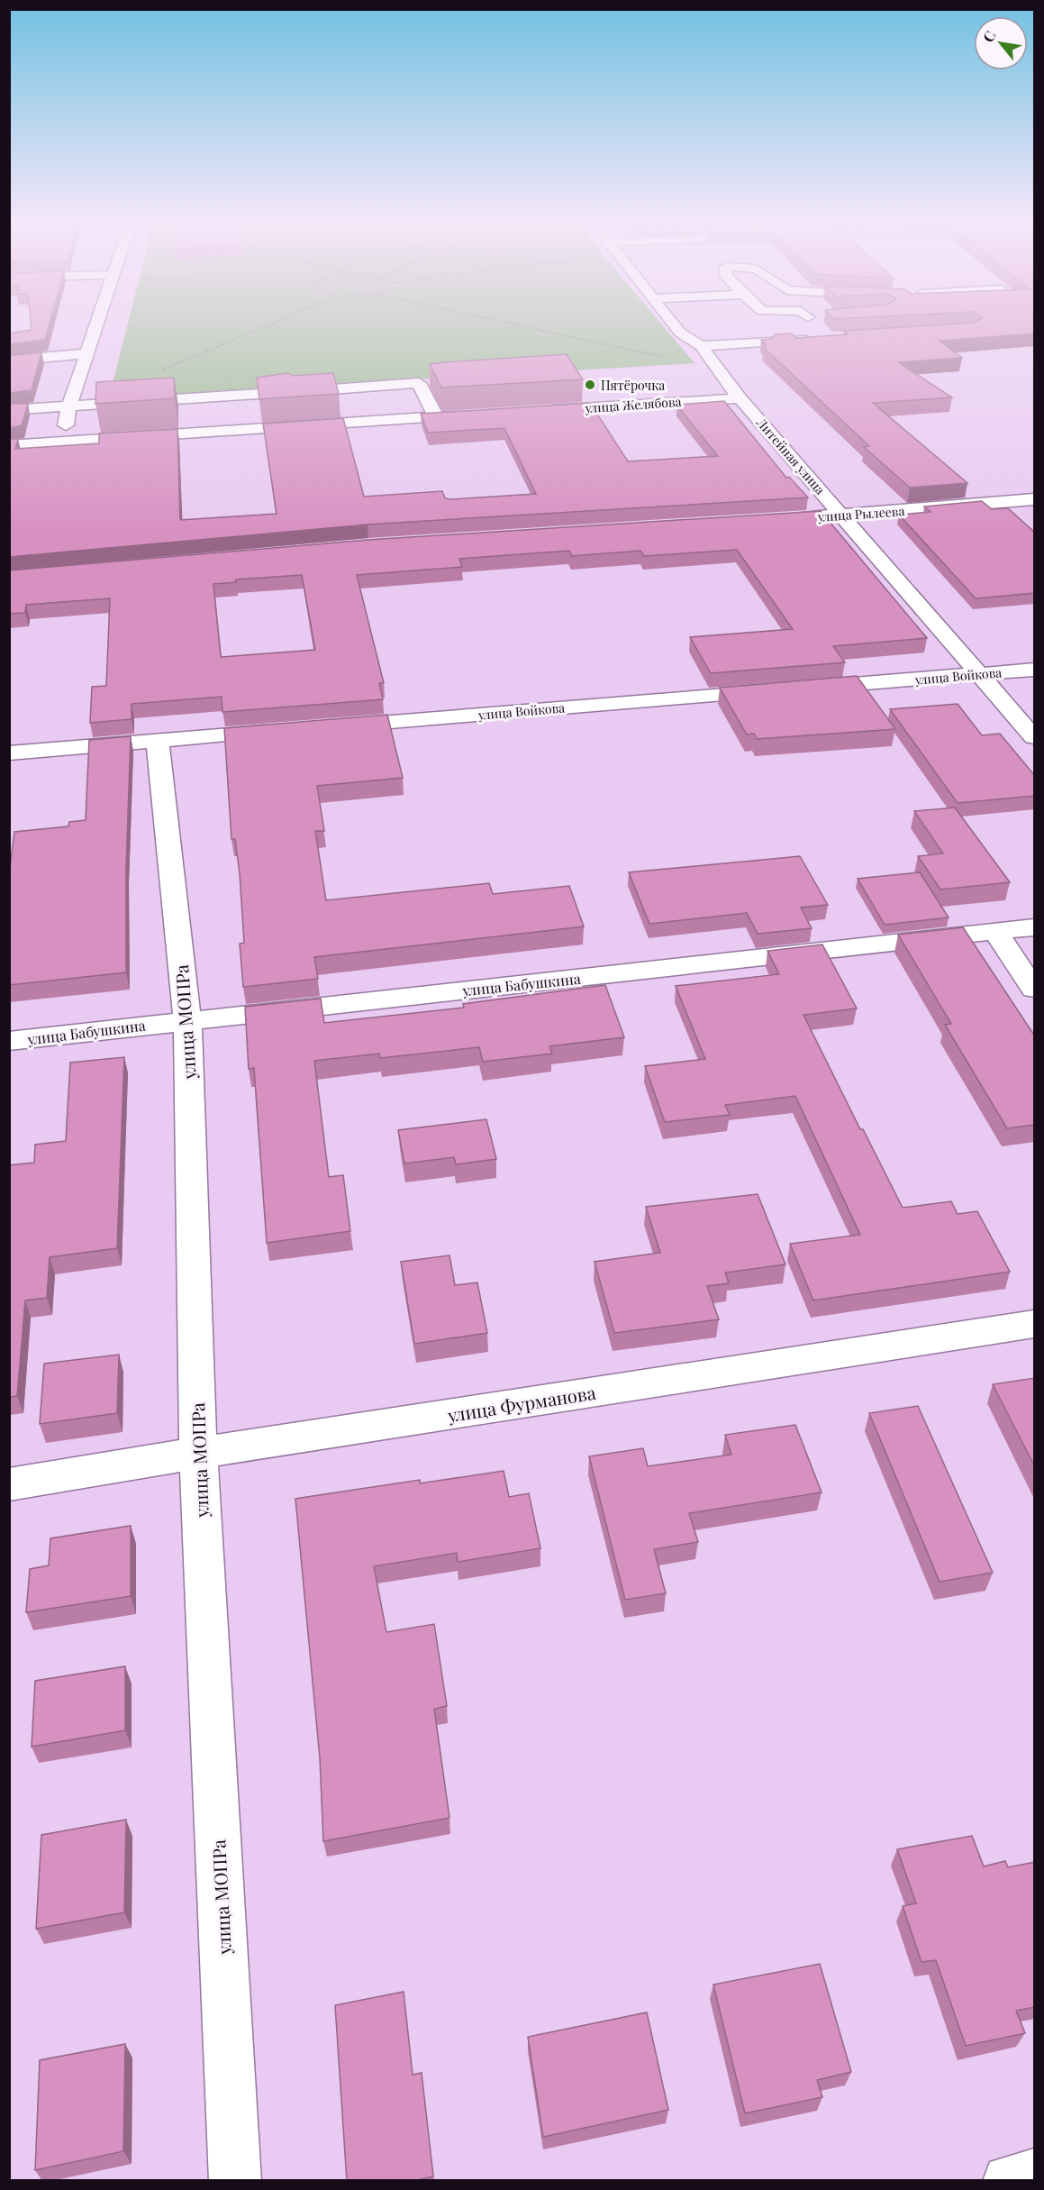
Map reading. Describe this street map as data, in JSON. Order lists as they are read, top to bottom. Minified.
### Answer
{"streets":{"street":["улица Желябова","Литейная улица","улица Рылеева","улица Войкова","улица Бабушкина","улица МОПРа","улица Фурманова"]},"crossings":[["улица Желябова","Литейная улица"],["Литейная улица","улица Рылеева"],["Литейная улица","улица Войкова"],["улица Бабушкина","улица МОПРа"],["улица МОПРа","улица Фурманова"]],"places":["Пятёрочка"],"north":"top left"}
